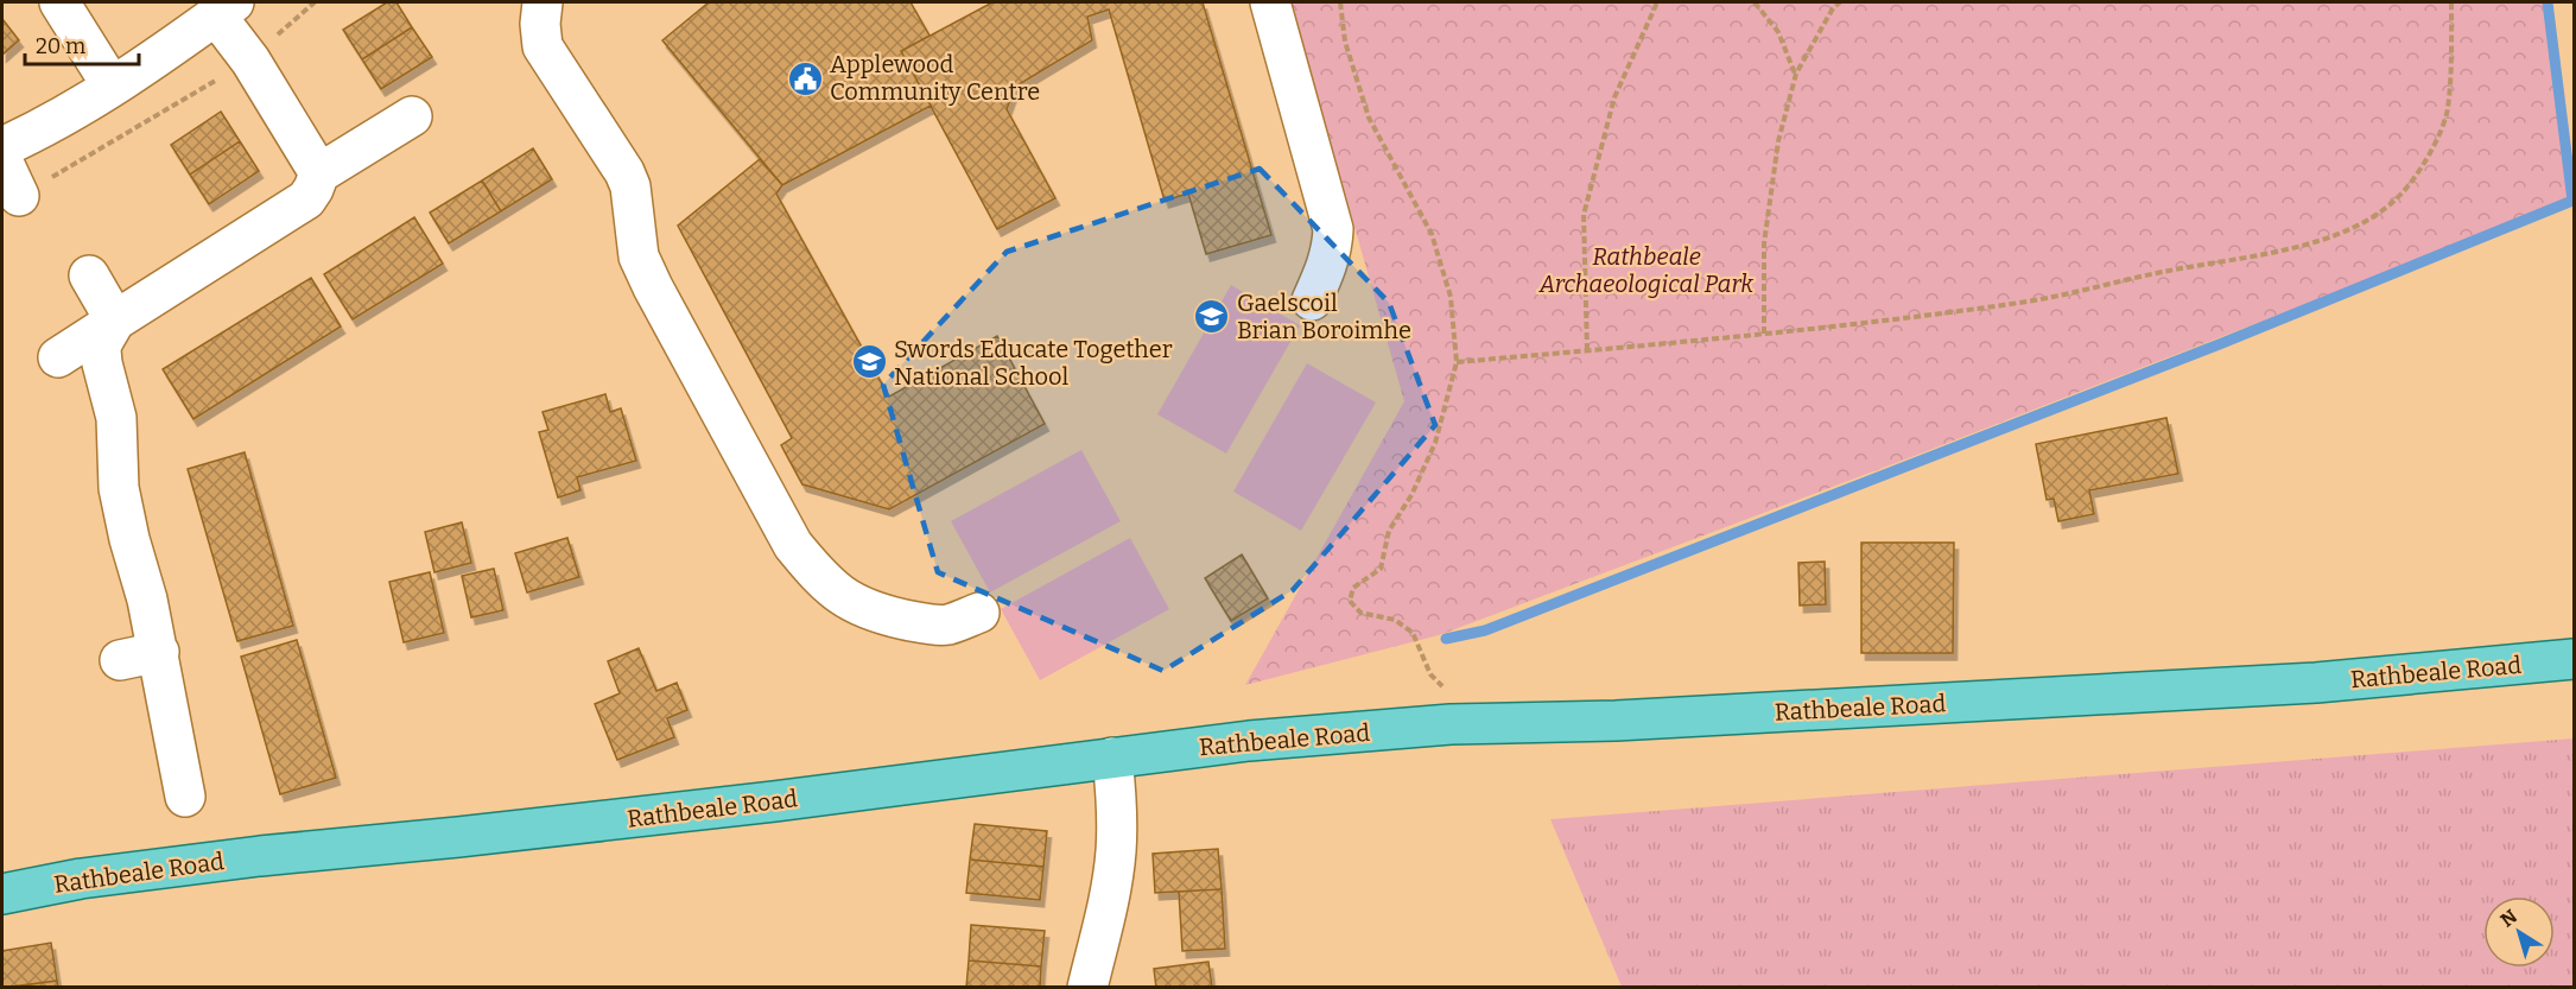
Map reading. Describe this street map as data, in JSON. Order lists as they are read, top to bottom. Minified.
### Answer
{"streets":{"main road":["Rathbeale Road"]},"parks":["Rathbeale Archaeological Park"],"places":{"public building":["Applewood Community Centre"],"school or university":["Gaelscoil Brian Boroimhe","Swords Educate Together National School"]},"scale_bar":"20 m","north":"top left"}
